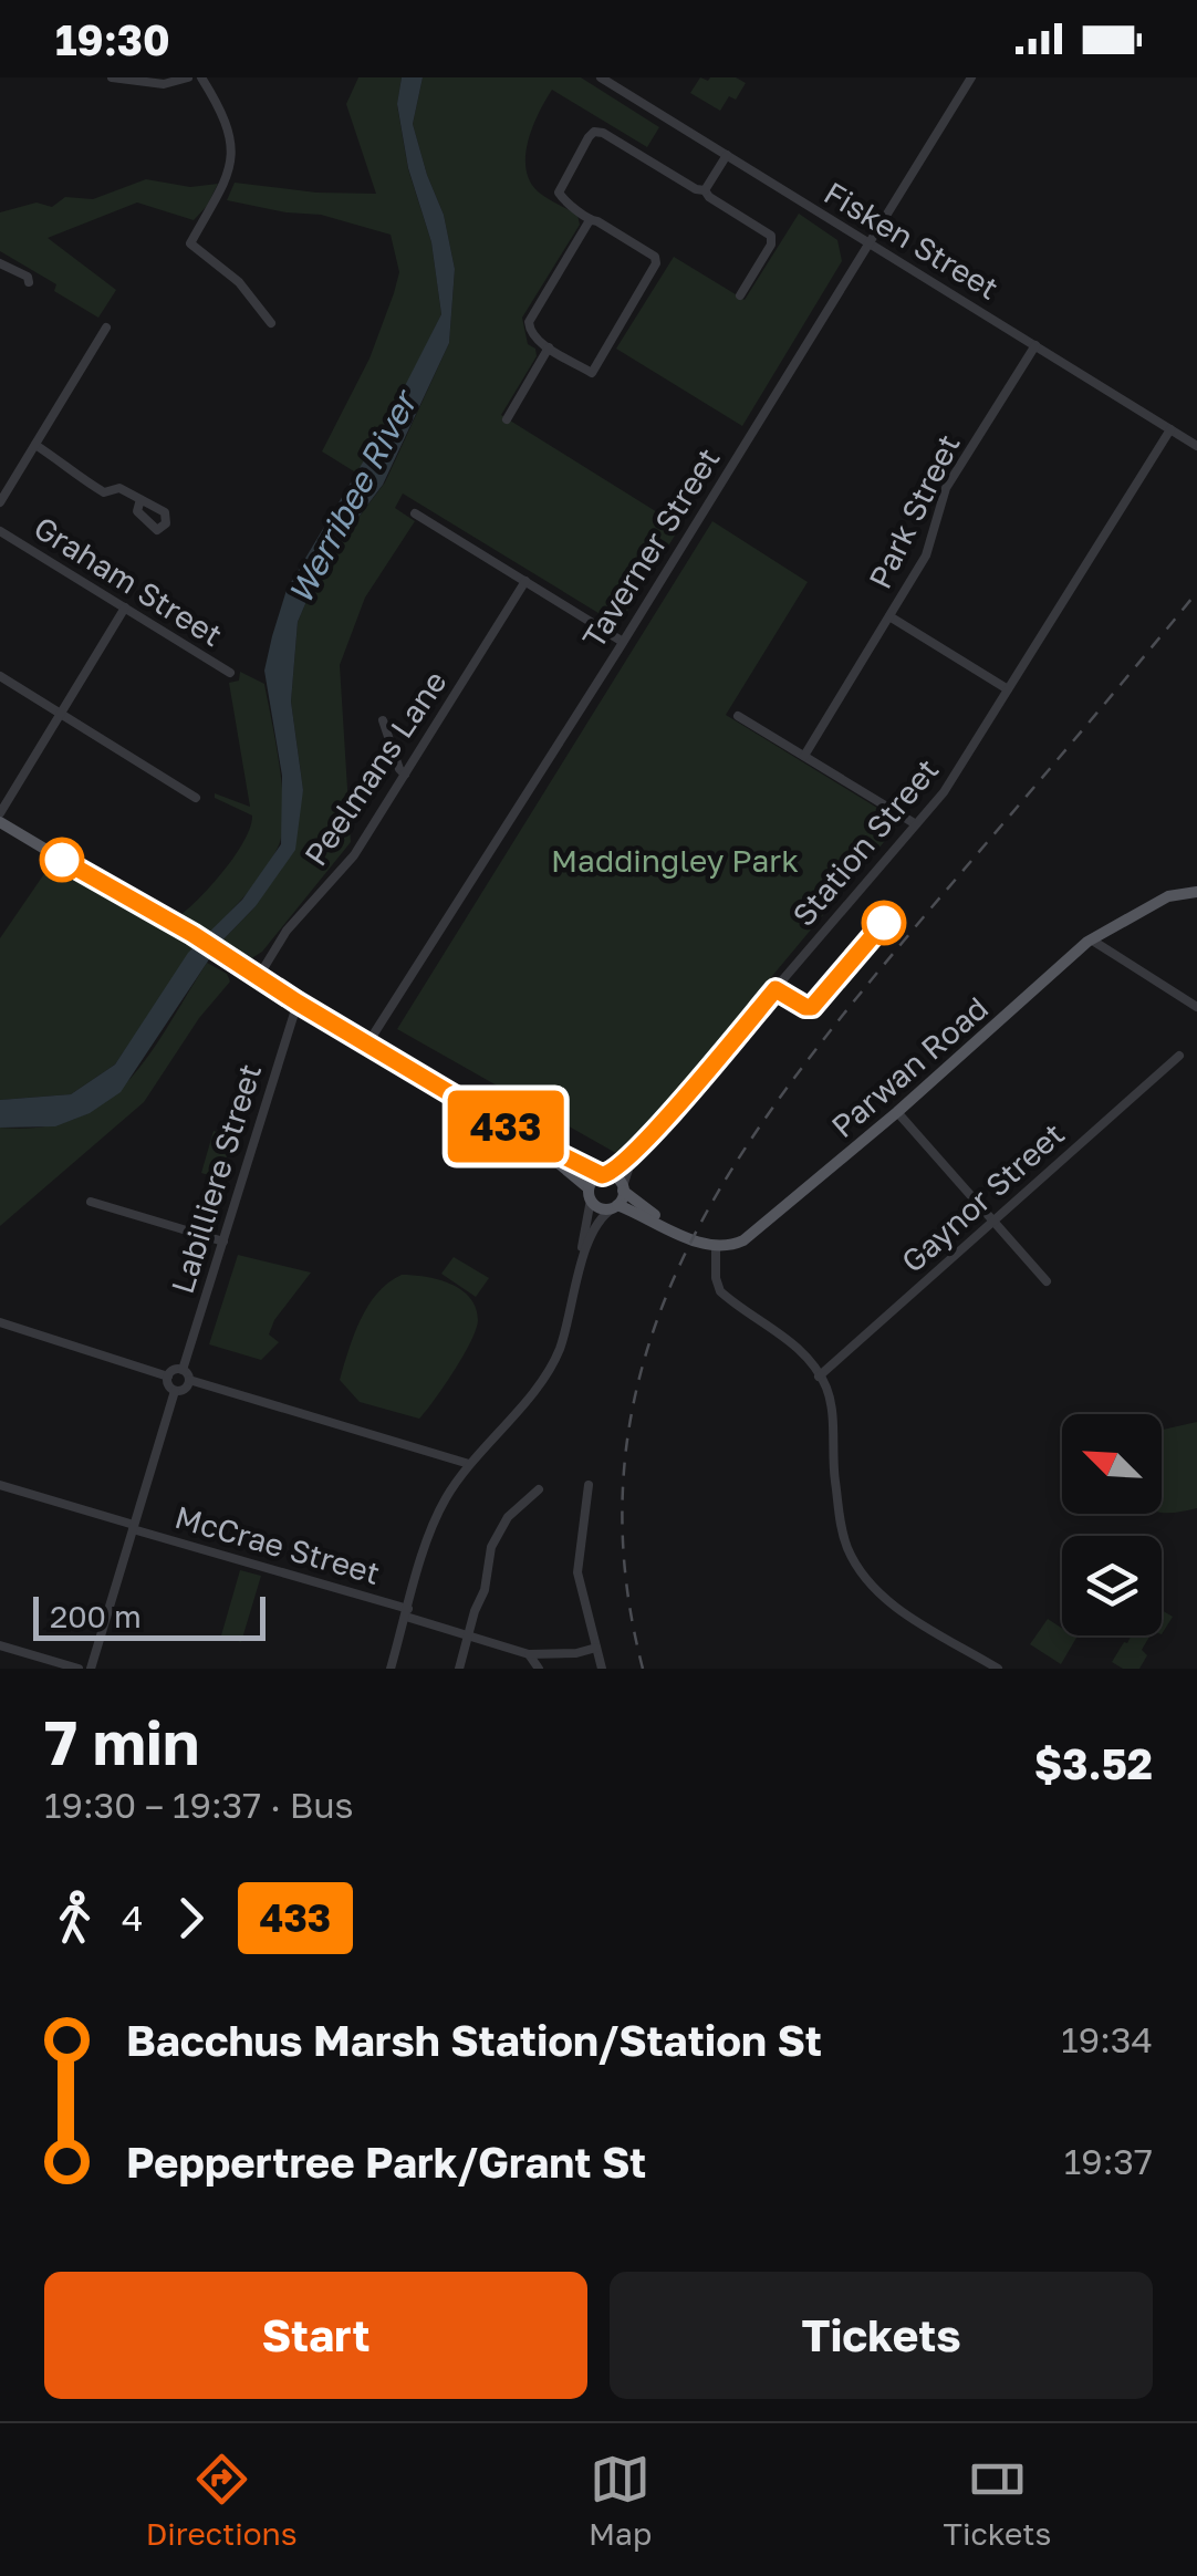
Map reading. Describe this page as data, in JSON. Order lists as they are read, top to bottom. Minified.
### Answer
{"streets":{"main road":["Parwan Road"],"street":["Fisken Street","Park Street","Taverner Street","Graham Street","Peelmans Lane","Station Street","Labilliere Street","Gaynor Street","McCrae Street"]},"crossings":[["Fisken Street","Park Street"],["Fisken Street","Taverner Street"],["Fisken Street","Station Street"]],"water":["Werribee River"],"parks":["Maddingley Park"],"lines":["bus line 433"],"scale_bar":"200 m","north":"top left","page":{"status":"19:30","on_map":"433","scale":"200 m","heading":["7 min","19:30 – 19:37 · Bus","$3.52"],"legs":["4","433"],"list":[{"name":"Bacchus Marsh Station/Station St","value":"19:34"},{"name":"Peppertree Park/Grant St","value":"19:37"}],"buttons":["Start","Tickets"],"tabs":["Directions","Map","Tickets"]}}
